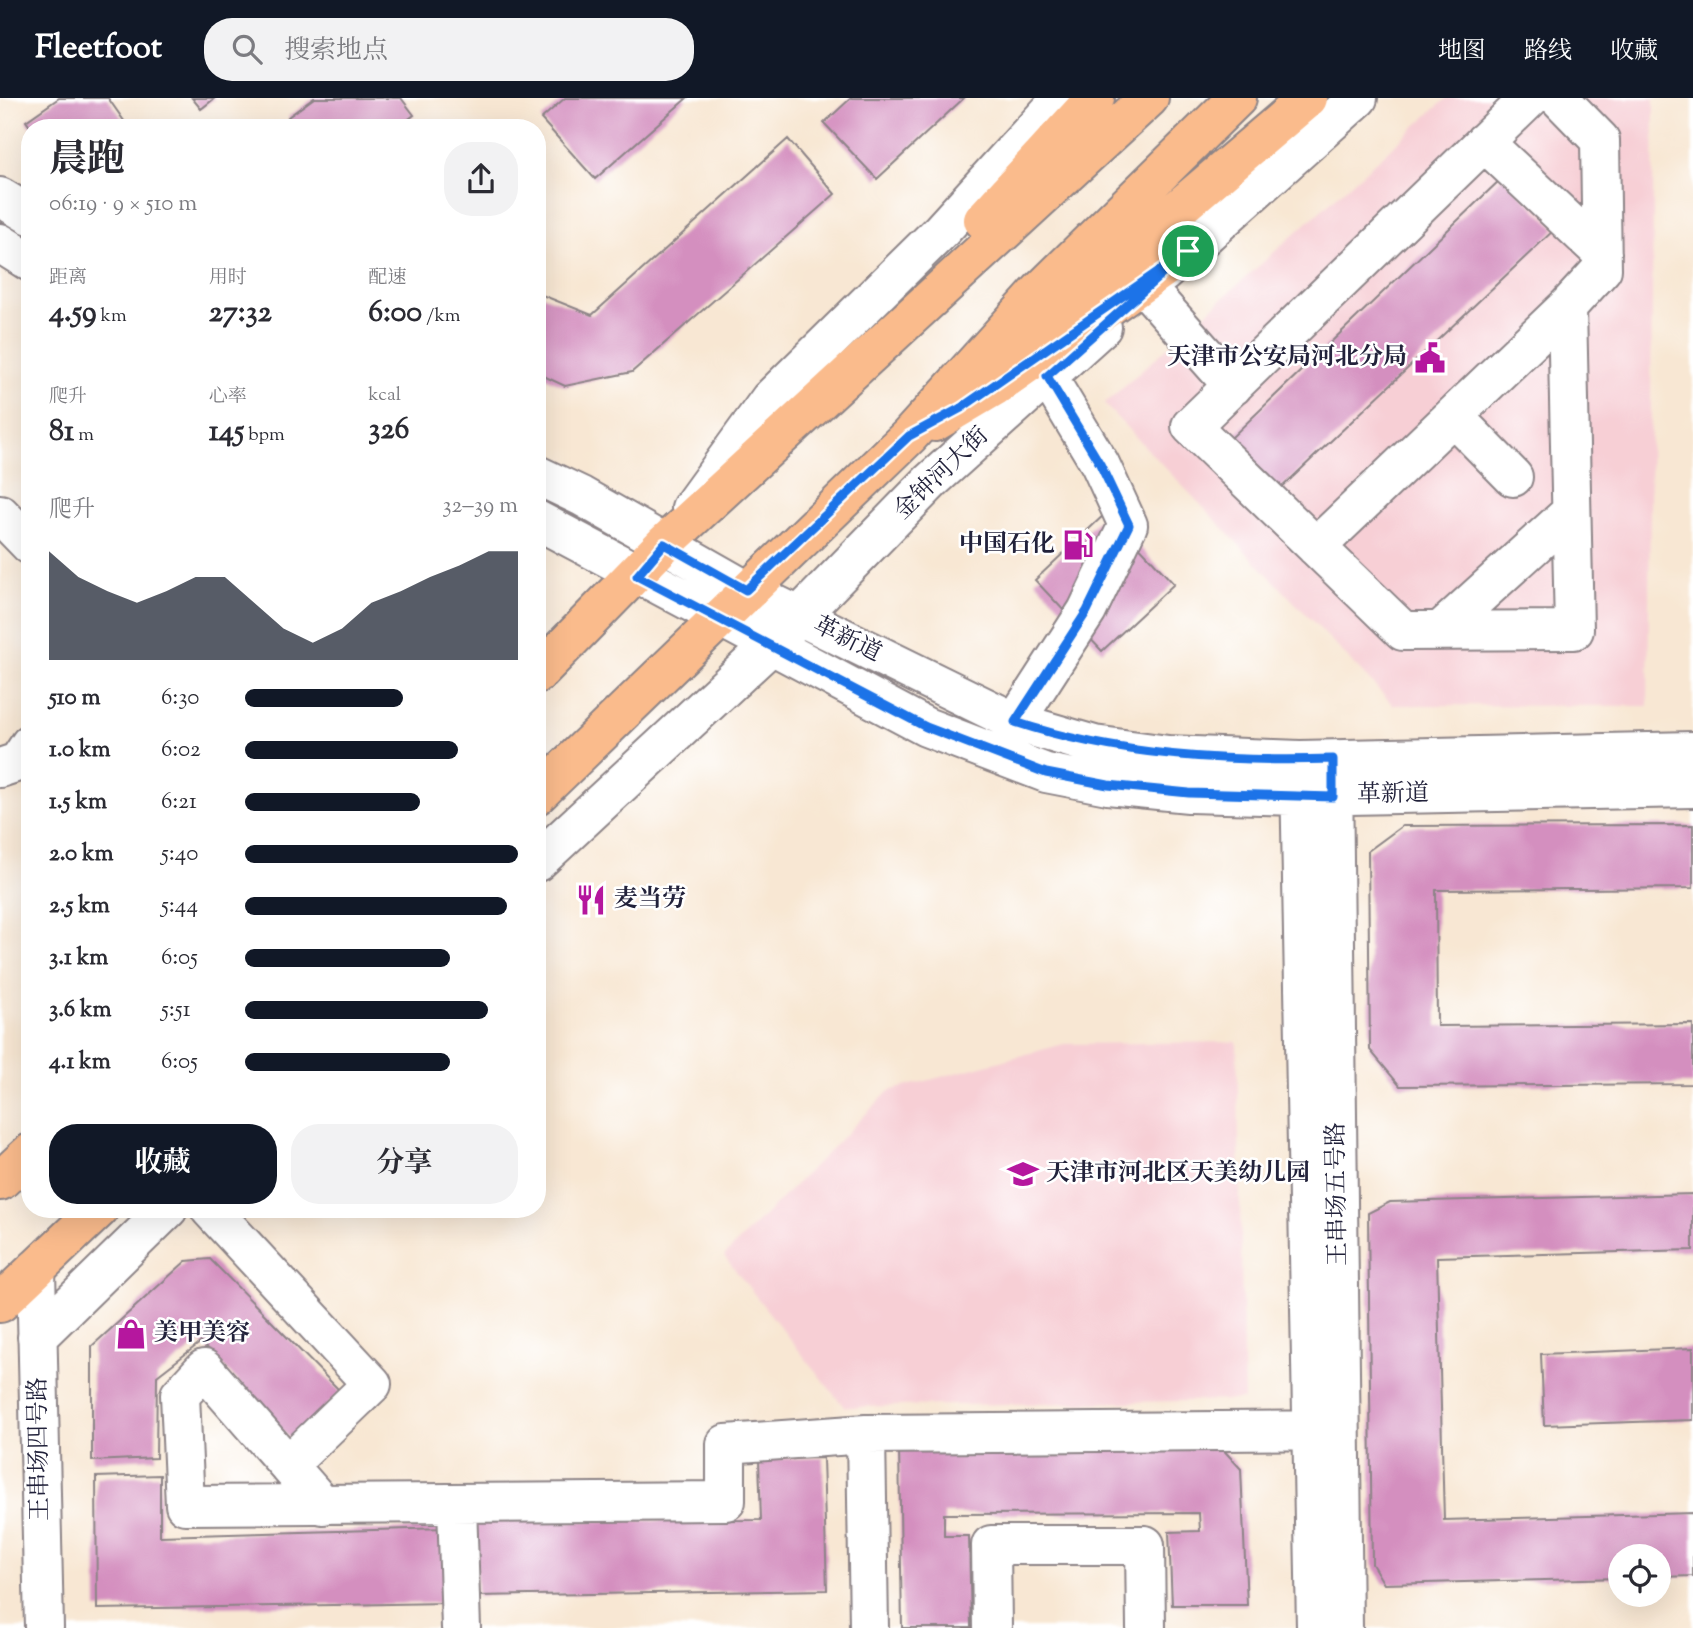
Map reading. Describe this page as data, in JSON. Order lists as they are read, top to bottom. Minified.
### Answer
{"streets":{"main road":["金钟河大街"],"street":["革新道","王串场五号路","王串场四号路"]},"crossings":[["金钟河大街","革新道"],["革新道","王串场五号路"]],"places":{"public building":["天津市公安局河北分局"],"fuel station":["中国石化"],"restaurant":["麦当劳"],"school or university":["天津市河北区天美幼儿园"],"shop":["美甲美容"]},"page":{"header":"Fleetfoot","search":"搜索地点","nav":["地图","路线","收藏"],"heading":["晨跑","06:19 · 9 × 510 m"],"stats":[["距离","4.59 km"],["用时","27:32"],["配速","6:00 /km"],["爬升","81 m"],["心率","145 bpm"],["kcal","326"]],"chart":["爬升","32–39 m"],"list":[{"name":"510 m","note":"6:30"},{"name":"1.0 km","note":"6:02"},{"name":"1.5 km","note":"6:21"},{"name":"2.0 km","note":"5:40"},{"name":"2.5 km","note":"5:44"},{"name":"3.1 km","note":"6:05"},{"name":"3.6 km","note":"5:51"},{"name":"4.1 km","note":"6:05"}],"buttons":["收藏","分享"]}}
